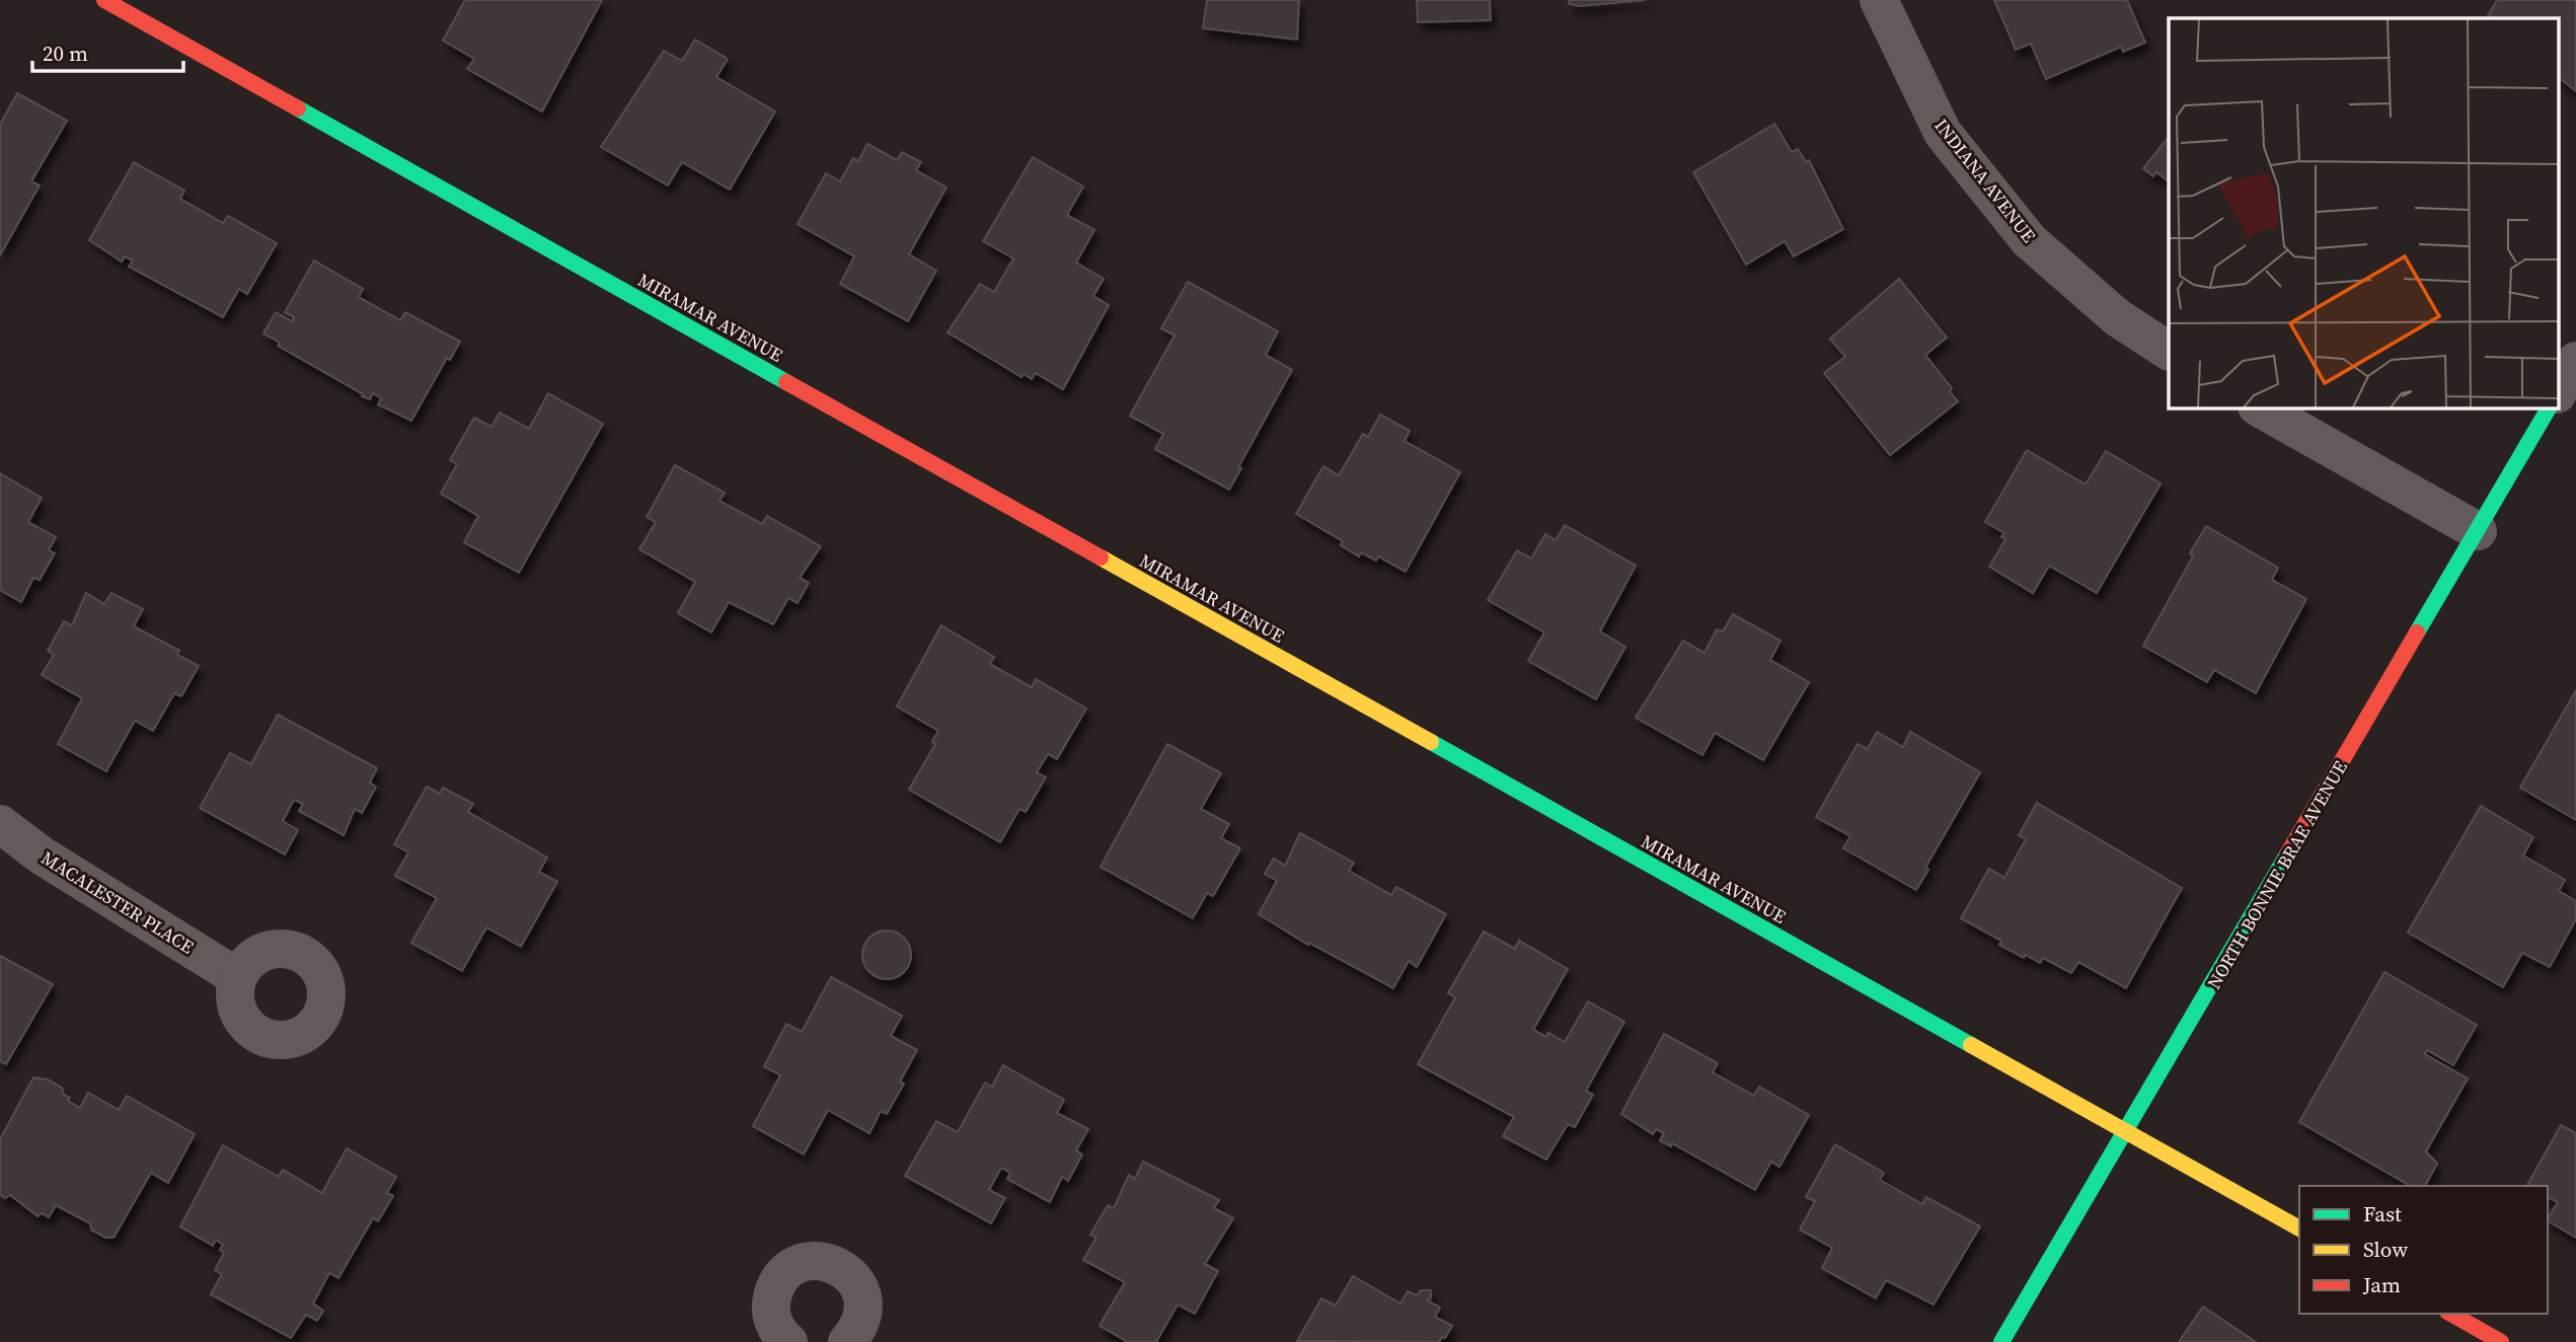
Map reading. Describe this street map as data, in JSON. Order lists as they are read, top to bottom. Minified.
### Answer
{"streets":{"street":["INDIANA AVENUE","MIRAMAR AVENUE","NORTH BONNIE BRAE AVENUE","MACALESTER PLACE"]},"crossings":[["MIRAMAR AVENUE","NORTH BONNIE BRAE AVENUE"]],"legend":["Fast","Slow","Jam"],"scale_bar":"20 m"}
